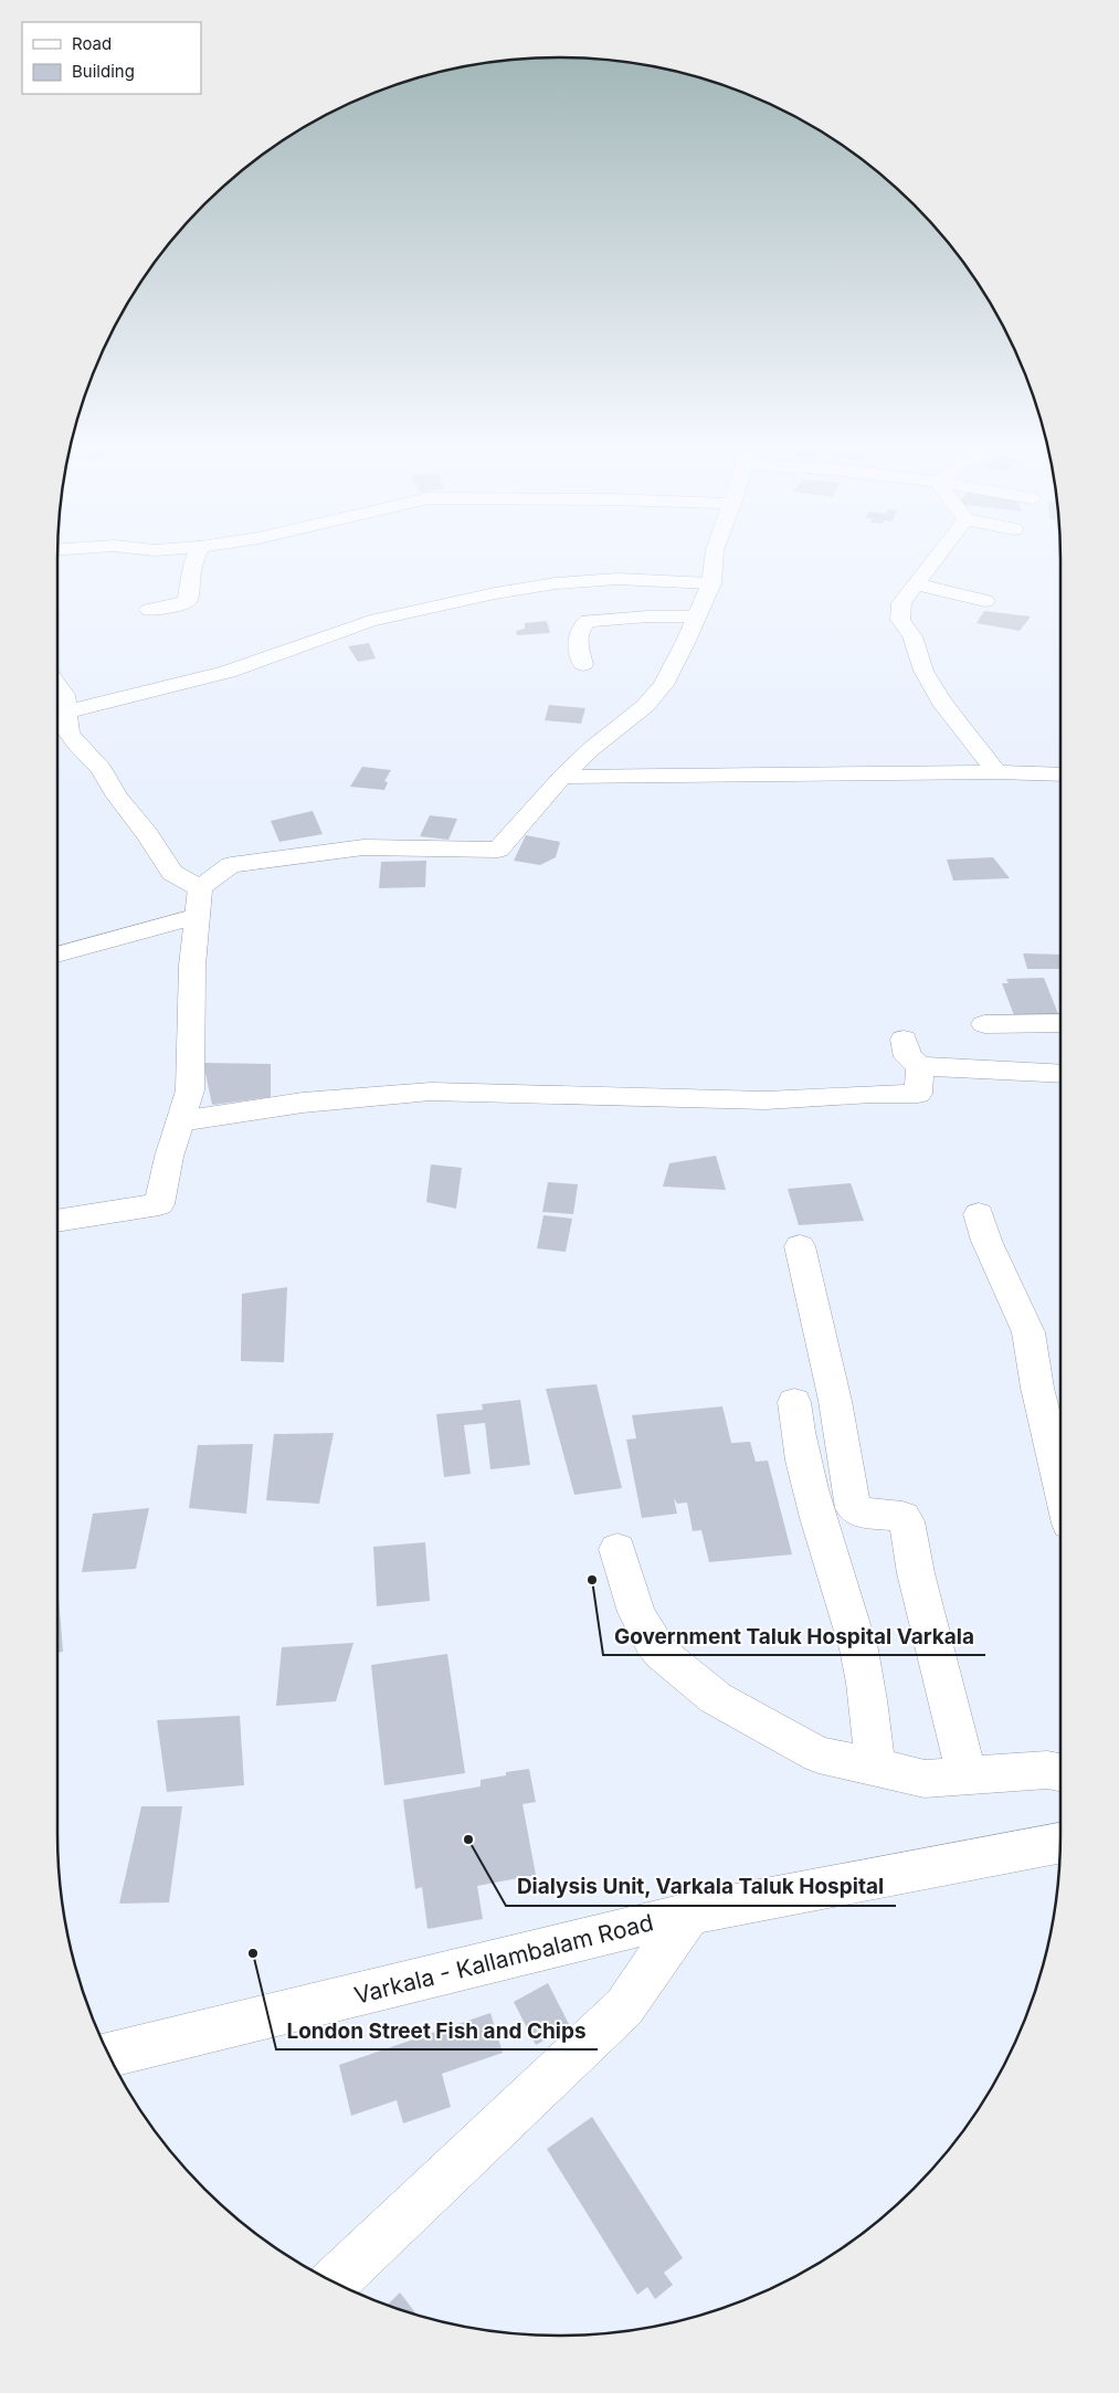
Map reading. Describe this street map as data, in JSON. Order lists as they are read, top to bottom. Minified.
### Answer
{"streets":{"street":["Varkala - Kallambalam Road"]},"places":["Government Taluk Hospital Varkala","Dialysis Unit, Varkala Taluk Hospital","London Street Fish and Chips"],"legend":["Road","Building"]}
